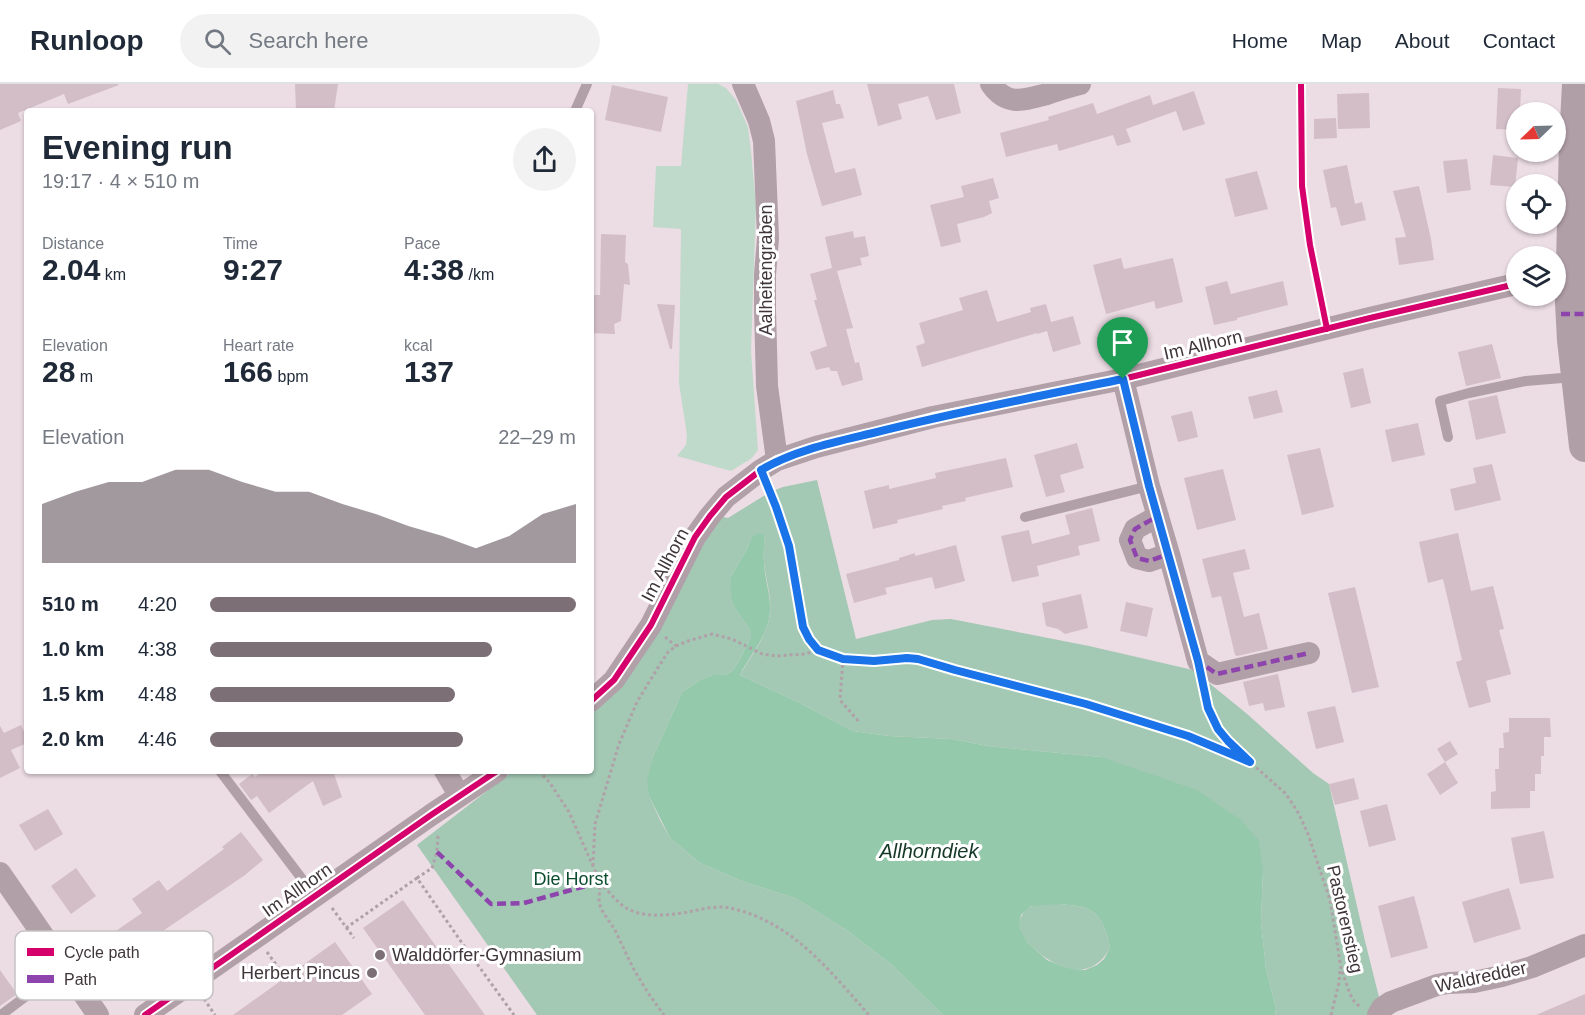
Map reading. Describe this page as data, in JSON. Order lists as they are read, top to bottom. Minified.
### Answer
{"streets":{"street":["Aalheitengraben","Im Allhorn","Waldredder"],"path":["Pastorenstieg"]},"crossings":[["Aalheitengraben","Im Allhorn"],["Pastorenstieg","Waldredder"]],"water":["Allhorndiek"],"parks":["Die Horst"],"places":["Walddörfer-Gymnasium","Herbert Pincus"],"legend":["Cycle path","Path"],"north":"bottom left","page":{"header":"Runloop","search":"Search here","nav":["Home","Map","About","Contact"],"heading":["Evening run","19:17 · 4 × 510 m"],"stats":[["Distance","2.04 km"],["Time","9:27"],["Pace","4:38 /km"],["Elevation","28 m"],["Heart rate","166 bpm"],["kcal","137"]],"chart":["Elevation","22–29 m"],"list":[{"name":"510 m","note":"4:20"},{"name":"1.0 km","note":"4:38"},{"name":"1.5 km","note":"4:48"},{"name":"2.0 km","note":"4:46"}]}}
